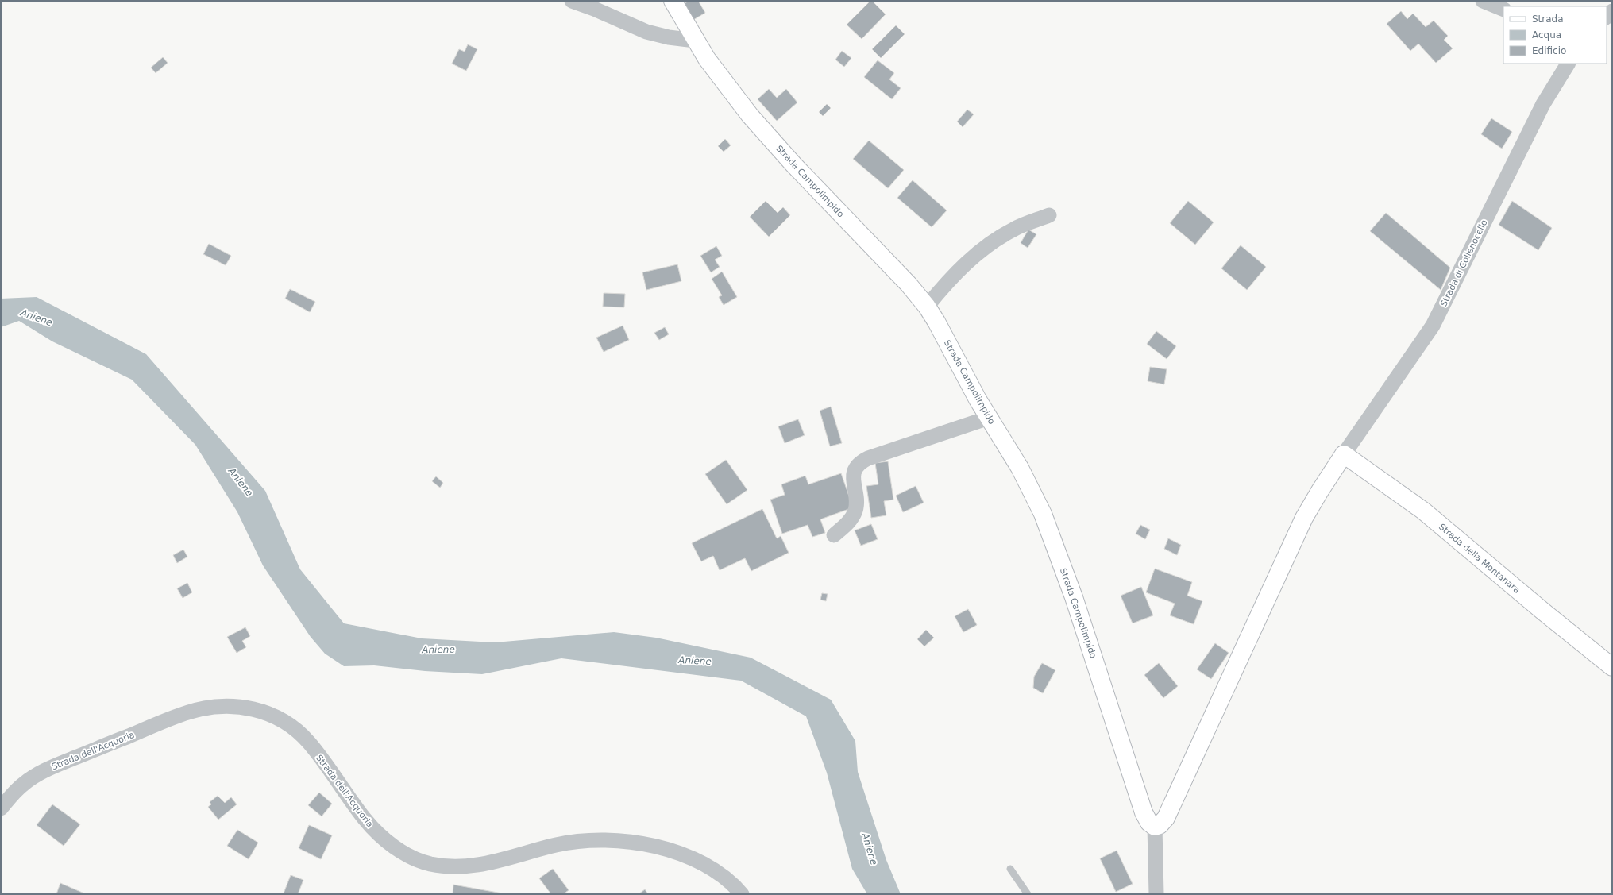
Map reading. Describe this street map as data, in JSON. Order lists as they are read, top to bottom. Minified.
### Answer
{"streets":{"street":["Strada Campolimpido","Strada di Collenocello","Strada della Montanara","Strada dell'Acquoria"]},"crossings":[["Strada di Collenocello","Strada della Montanara"]],"water":["Aniene"],"legend":["Strada","Acqua","Edificio"]}
